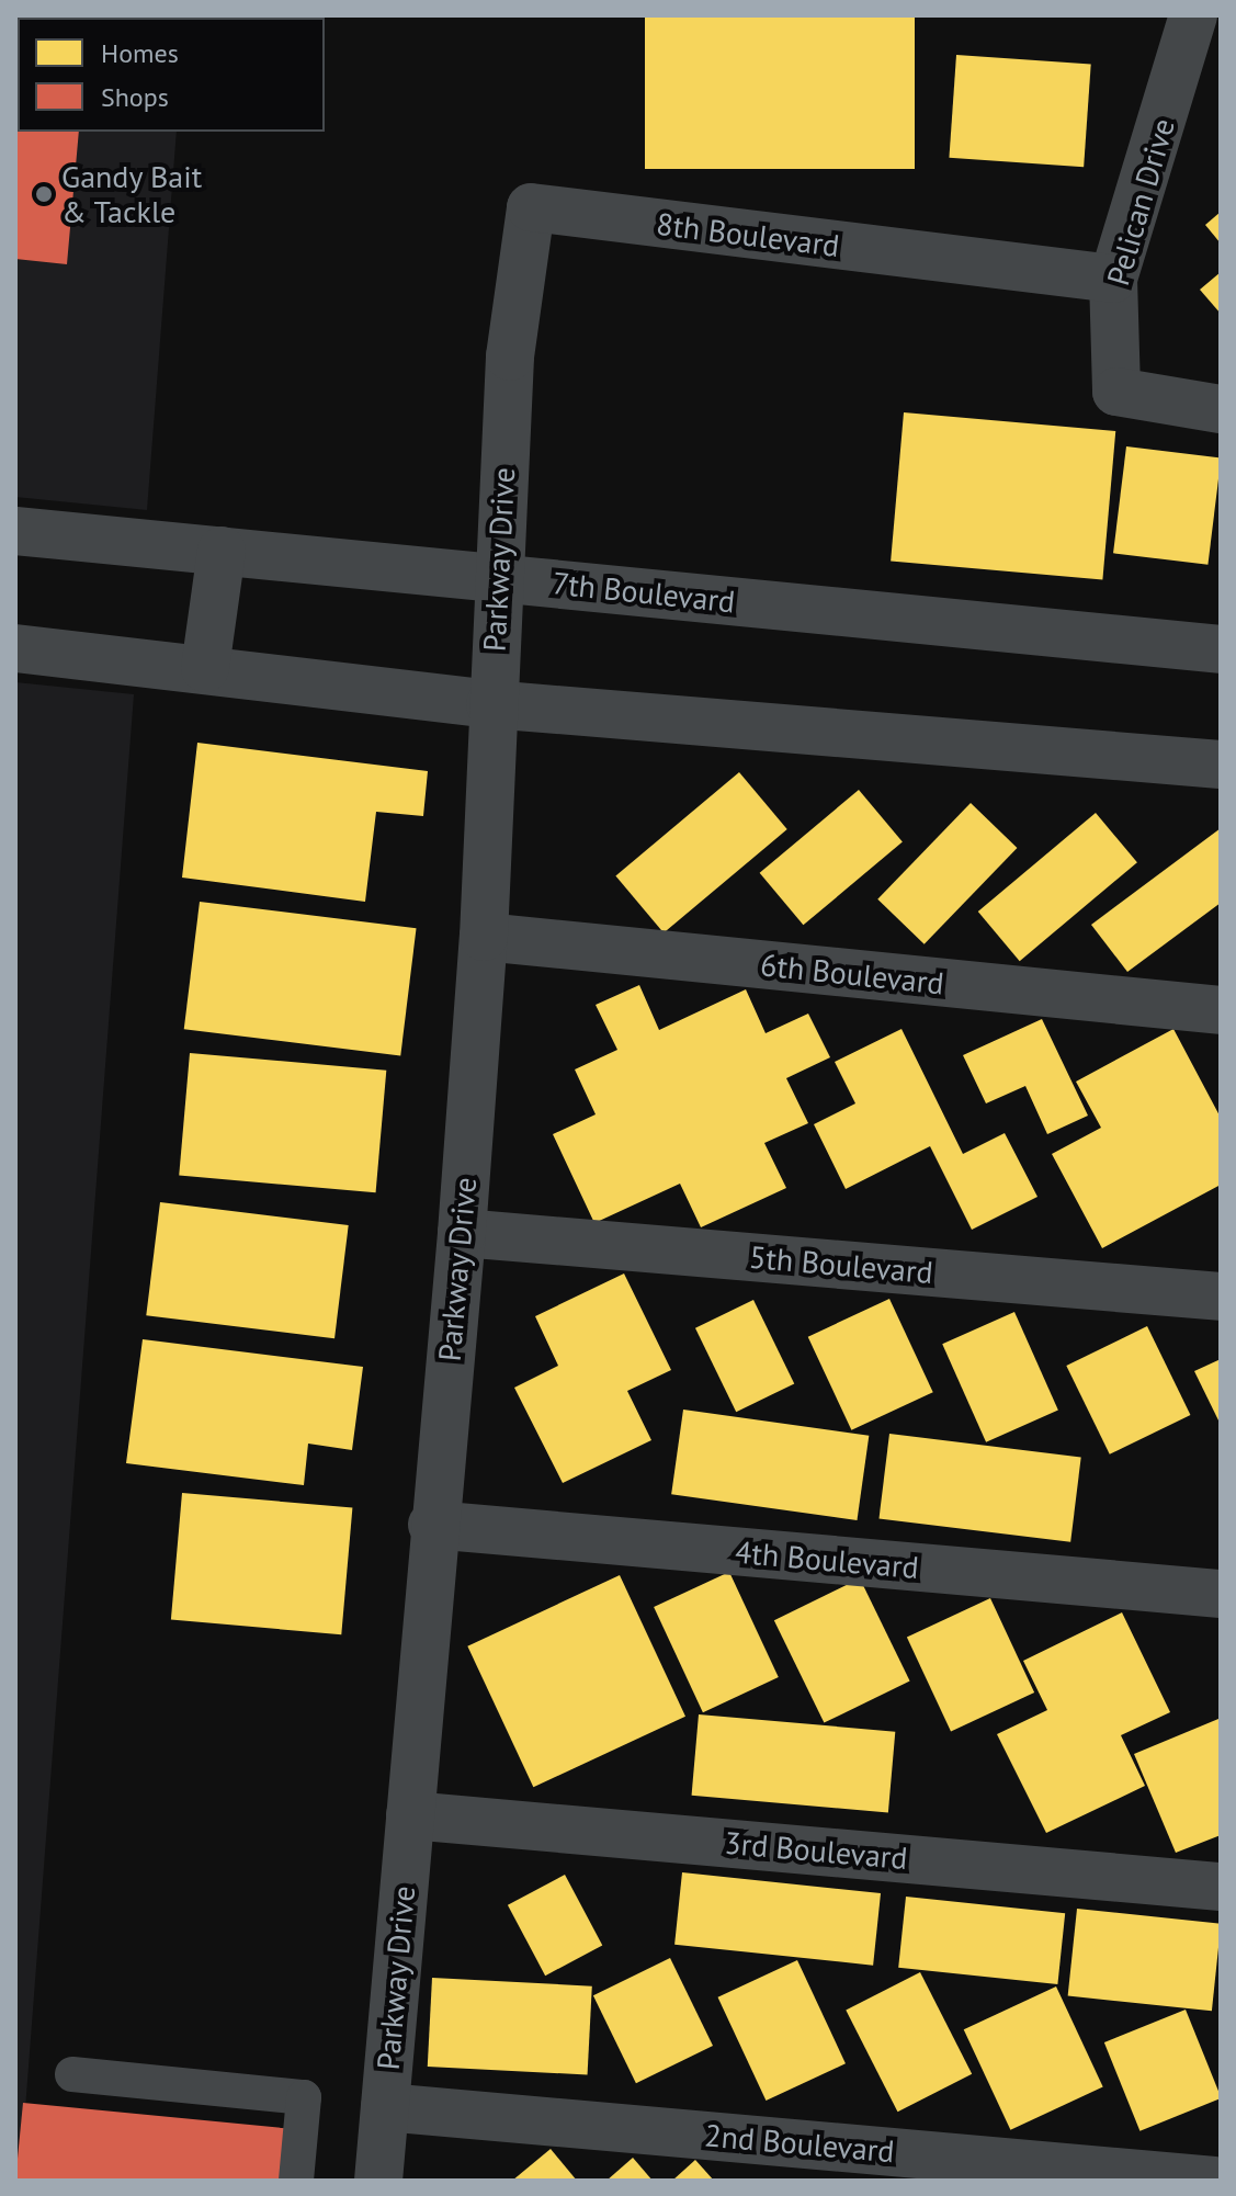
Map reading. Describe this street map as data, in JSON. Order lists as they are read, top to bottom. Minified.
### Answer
{"streets":{"street":["Pelican Drive","8th Boulevard","Parkway Drive","7th Boulevard","6th Boulevard","5th Boulevard","4th Boulevard","3rd Boulevard","2nd Boulevard"]},"crossings":[["Pelican Drive","8th Boulevard"],["8th Boulevard","Parkway Drive"],["Parkway Drive","7th Boulevard"],["Parkway Drive","6th Boulevard"],["Parkway Drive","5th Boulevard"],["Parkway Drive","4th Boulevard"],["Parkway Drive","3rd Boulevard"],["Parkway Drive","2nd Boulevard"]],"places":["Gandy Bait & Tackle"],"legend":["Homes","Shops"]}
